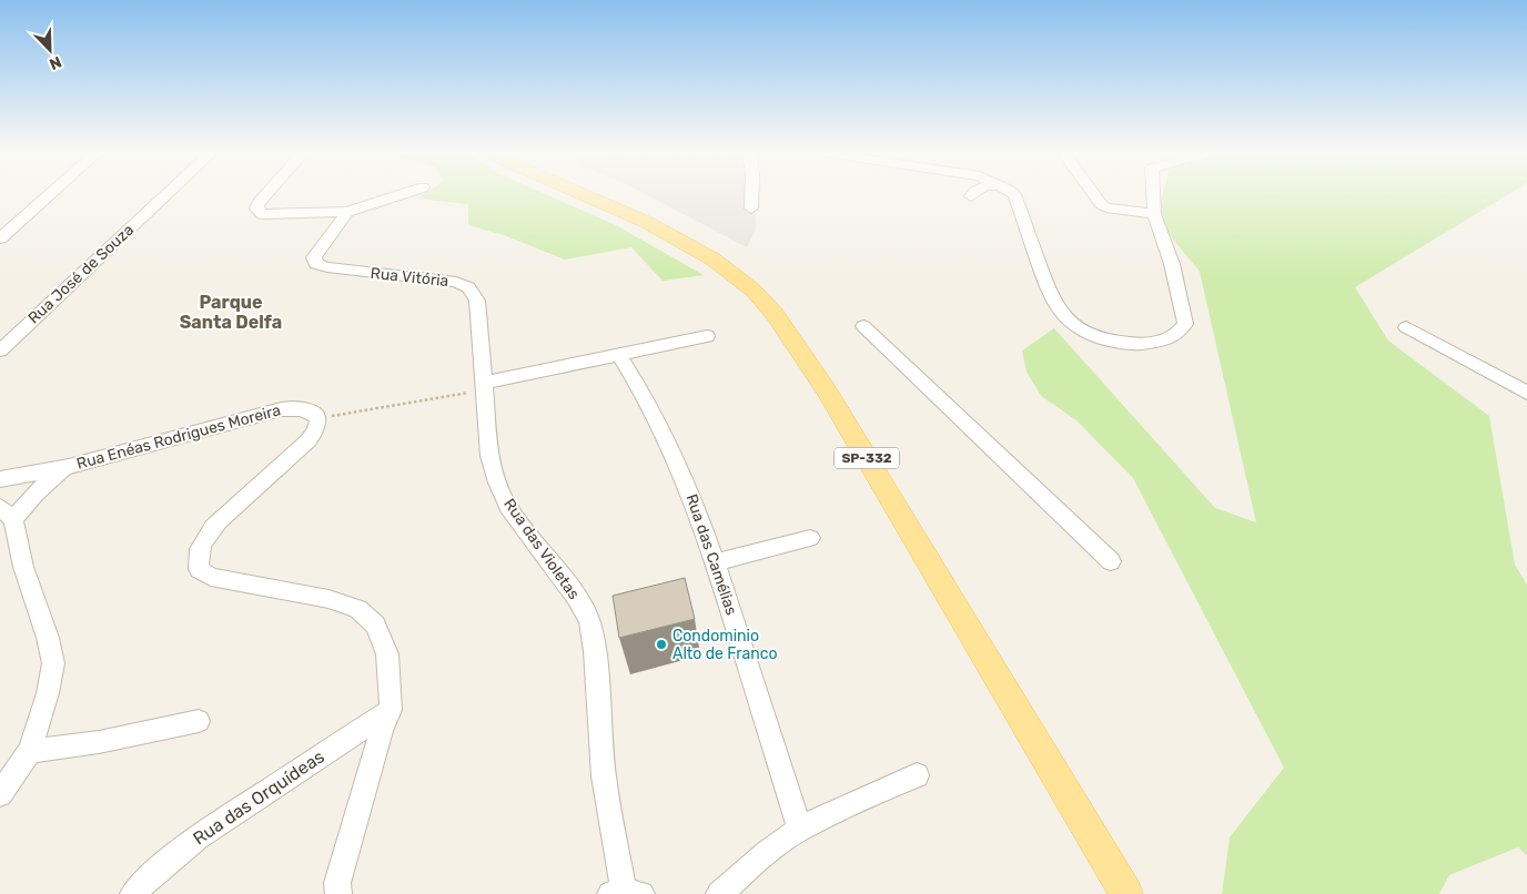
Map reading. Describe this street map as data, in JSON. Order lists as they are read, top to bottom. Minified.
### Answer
{"streets":{"main road":["SP-332"],"street":["Rua José de Souza","Rua Vitória","Rua Enéas Rodrigues Moreira","Rua das Violetas","Rua das Camélias","Rua das Orquídeas"]},"crossings":[["Rua Vitória","Rua das Violetas"]],"districts":["Parque Santa Delfa"],"places":["Condominio Alto de Franco"],"north":"bottom right"}
